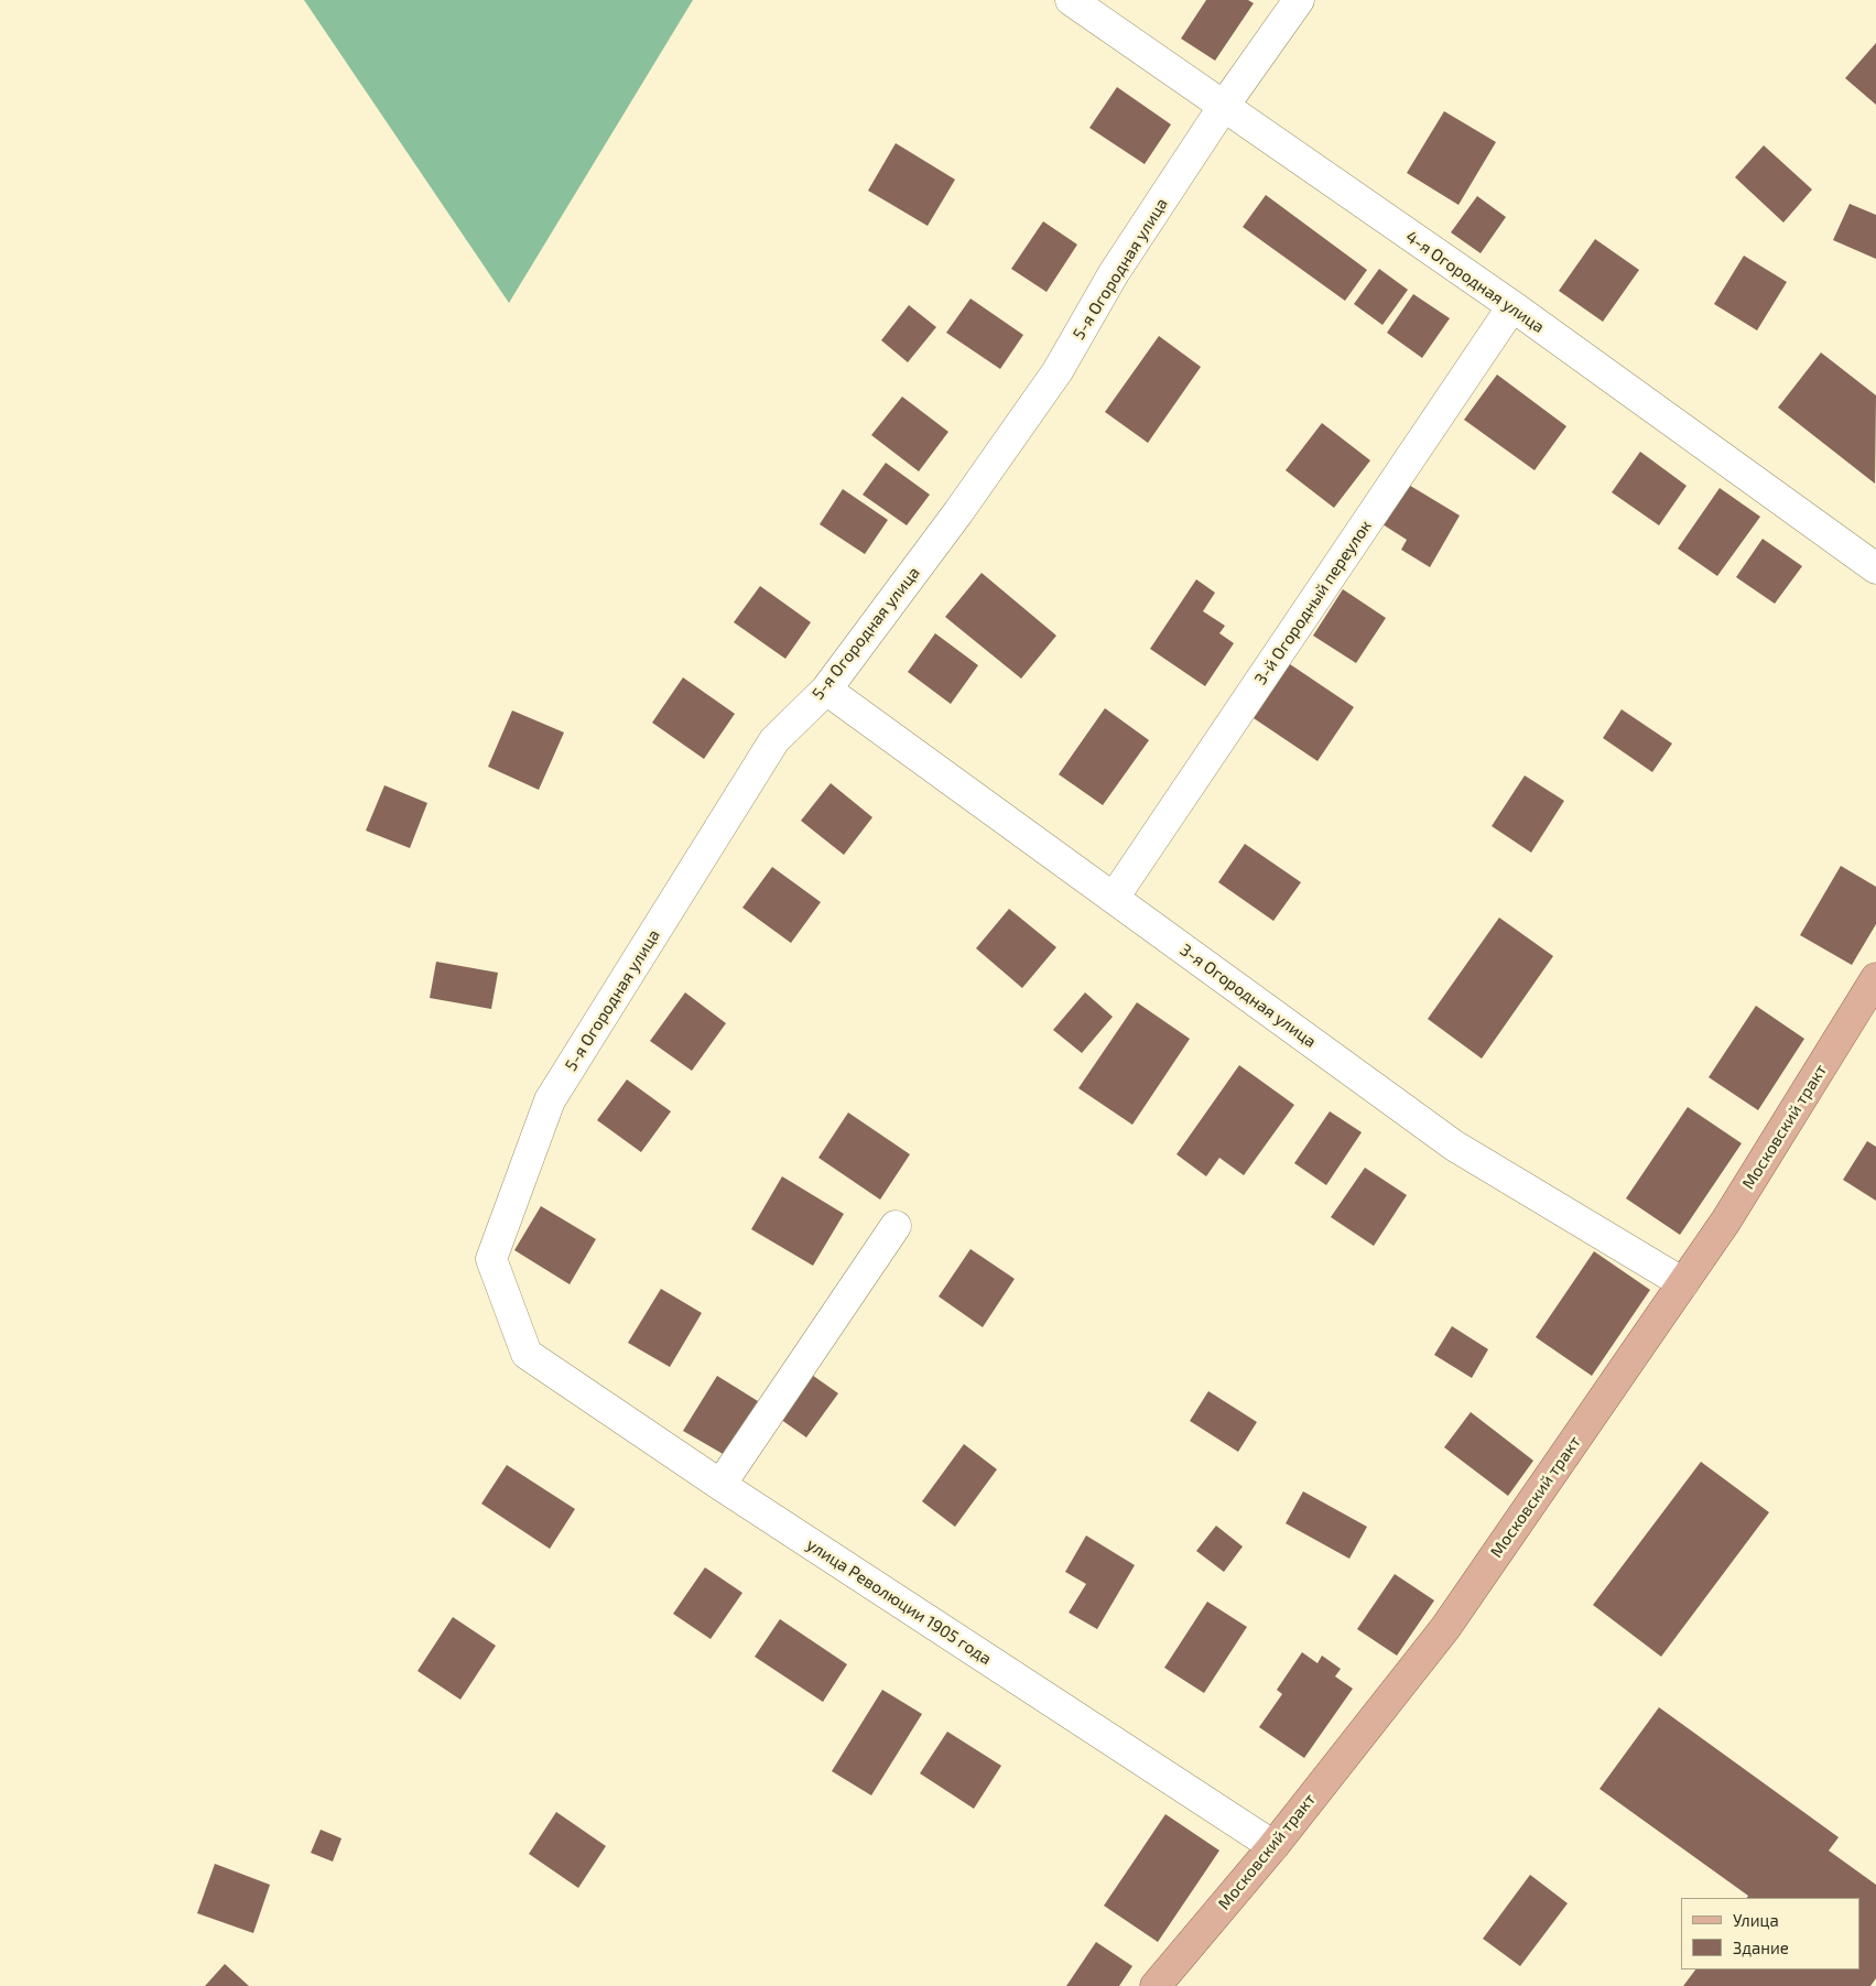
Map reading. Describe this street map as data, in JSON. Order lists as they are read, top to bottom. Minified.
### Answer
{"streets":{"main road":["Московский тракт"],"street":["5-я Огородная улица","4-я Огородная улица","3-й Огородный переулок","3-я Огородная улица","улица Революции 1905 года"]},"crossings":[["5-я Огородная улица","4-я Огородная улица"],["5-я Огородная улица","3-я Огородная улица"],["5-я Огородная улица","улица Революции 1905 года"],["4-я Огородная улица","3-й Огородный переулок"],["3-й Огородный переулок","3-я Огородная улица"],["3-я Огородная улица","Московский тракт"],["Московский тракт","улица Революции 1905 года"]],"legend":["Улица","Здание"]}
